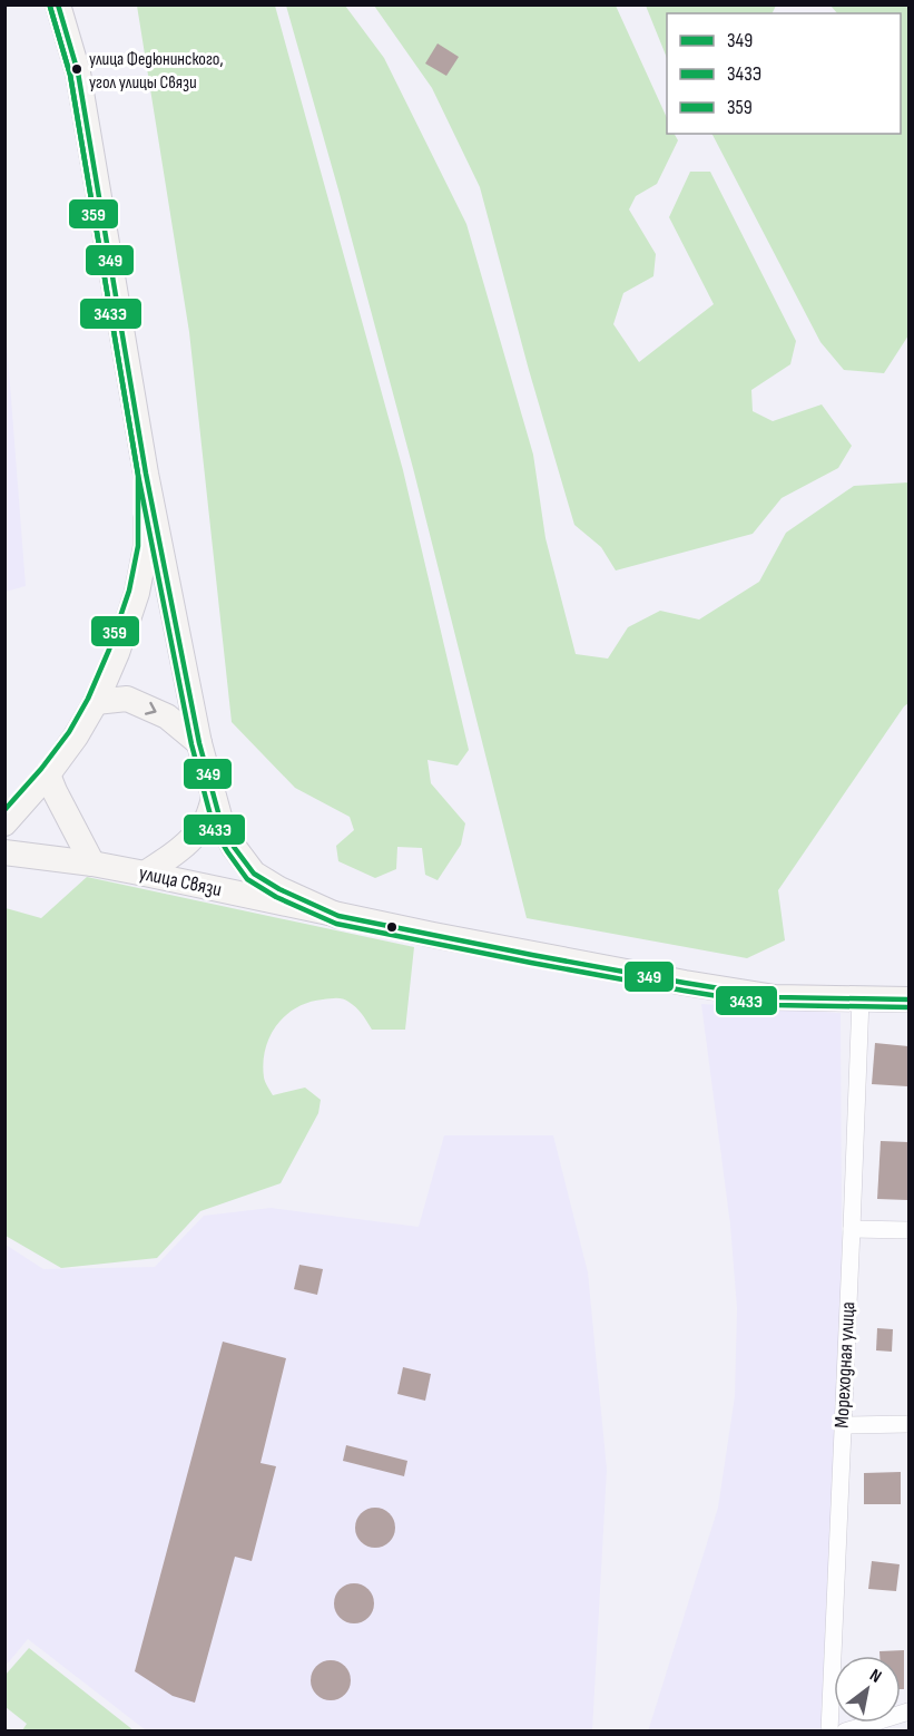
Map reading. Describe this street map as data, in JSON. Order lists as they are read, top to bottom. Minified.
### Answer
{"streets":{"main road":["улица Связи"],"street":["Мореходная улица"]},"crossings":[["улица Связи","Мореходная улица"]],"places":["улица Федюнинского, угол улицы Связи"],"lines":["transit line 349","transit line 343Э","transit line 359"],"legend":["349","343Э","359"],"north":"top right"}
